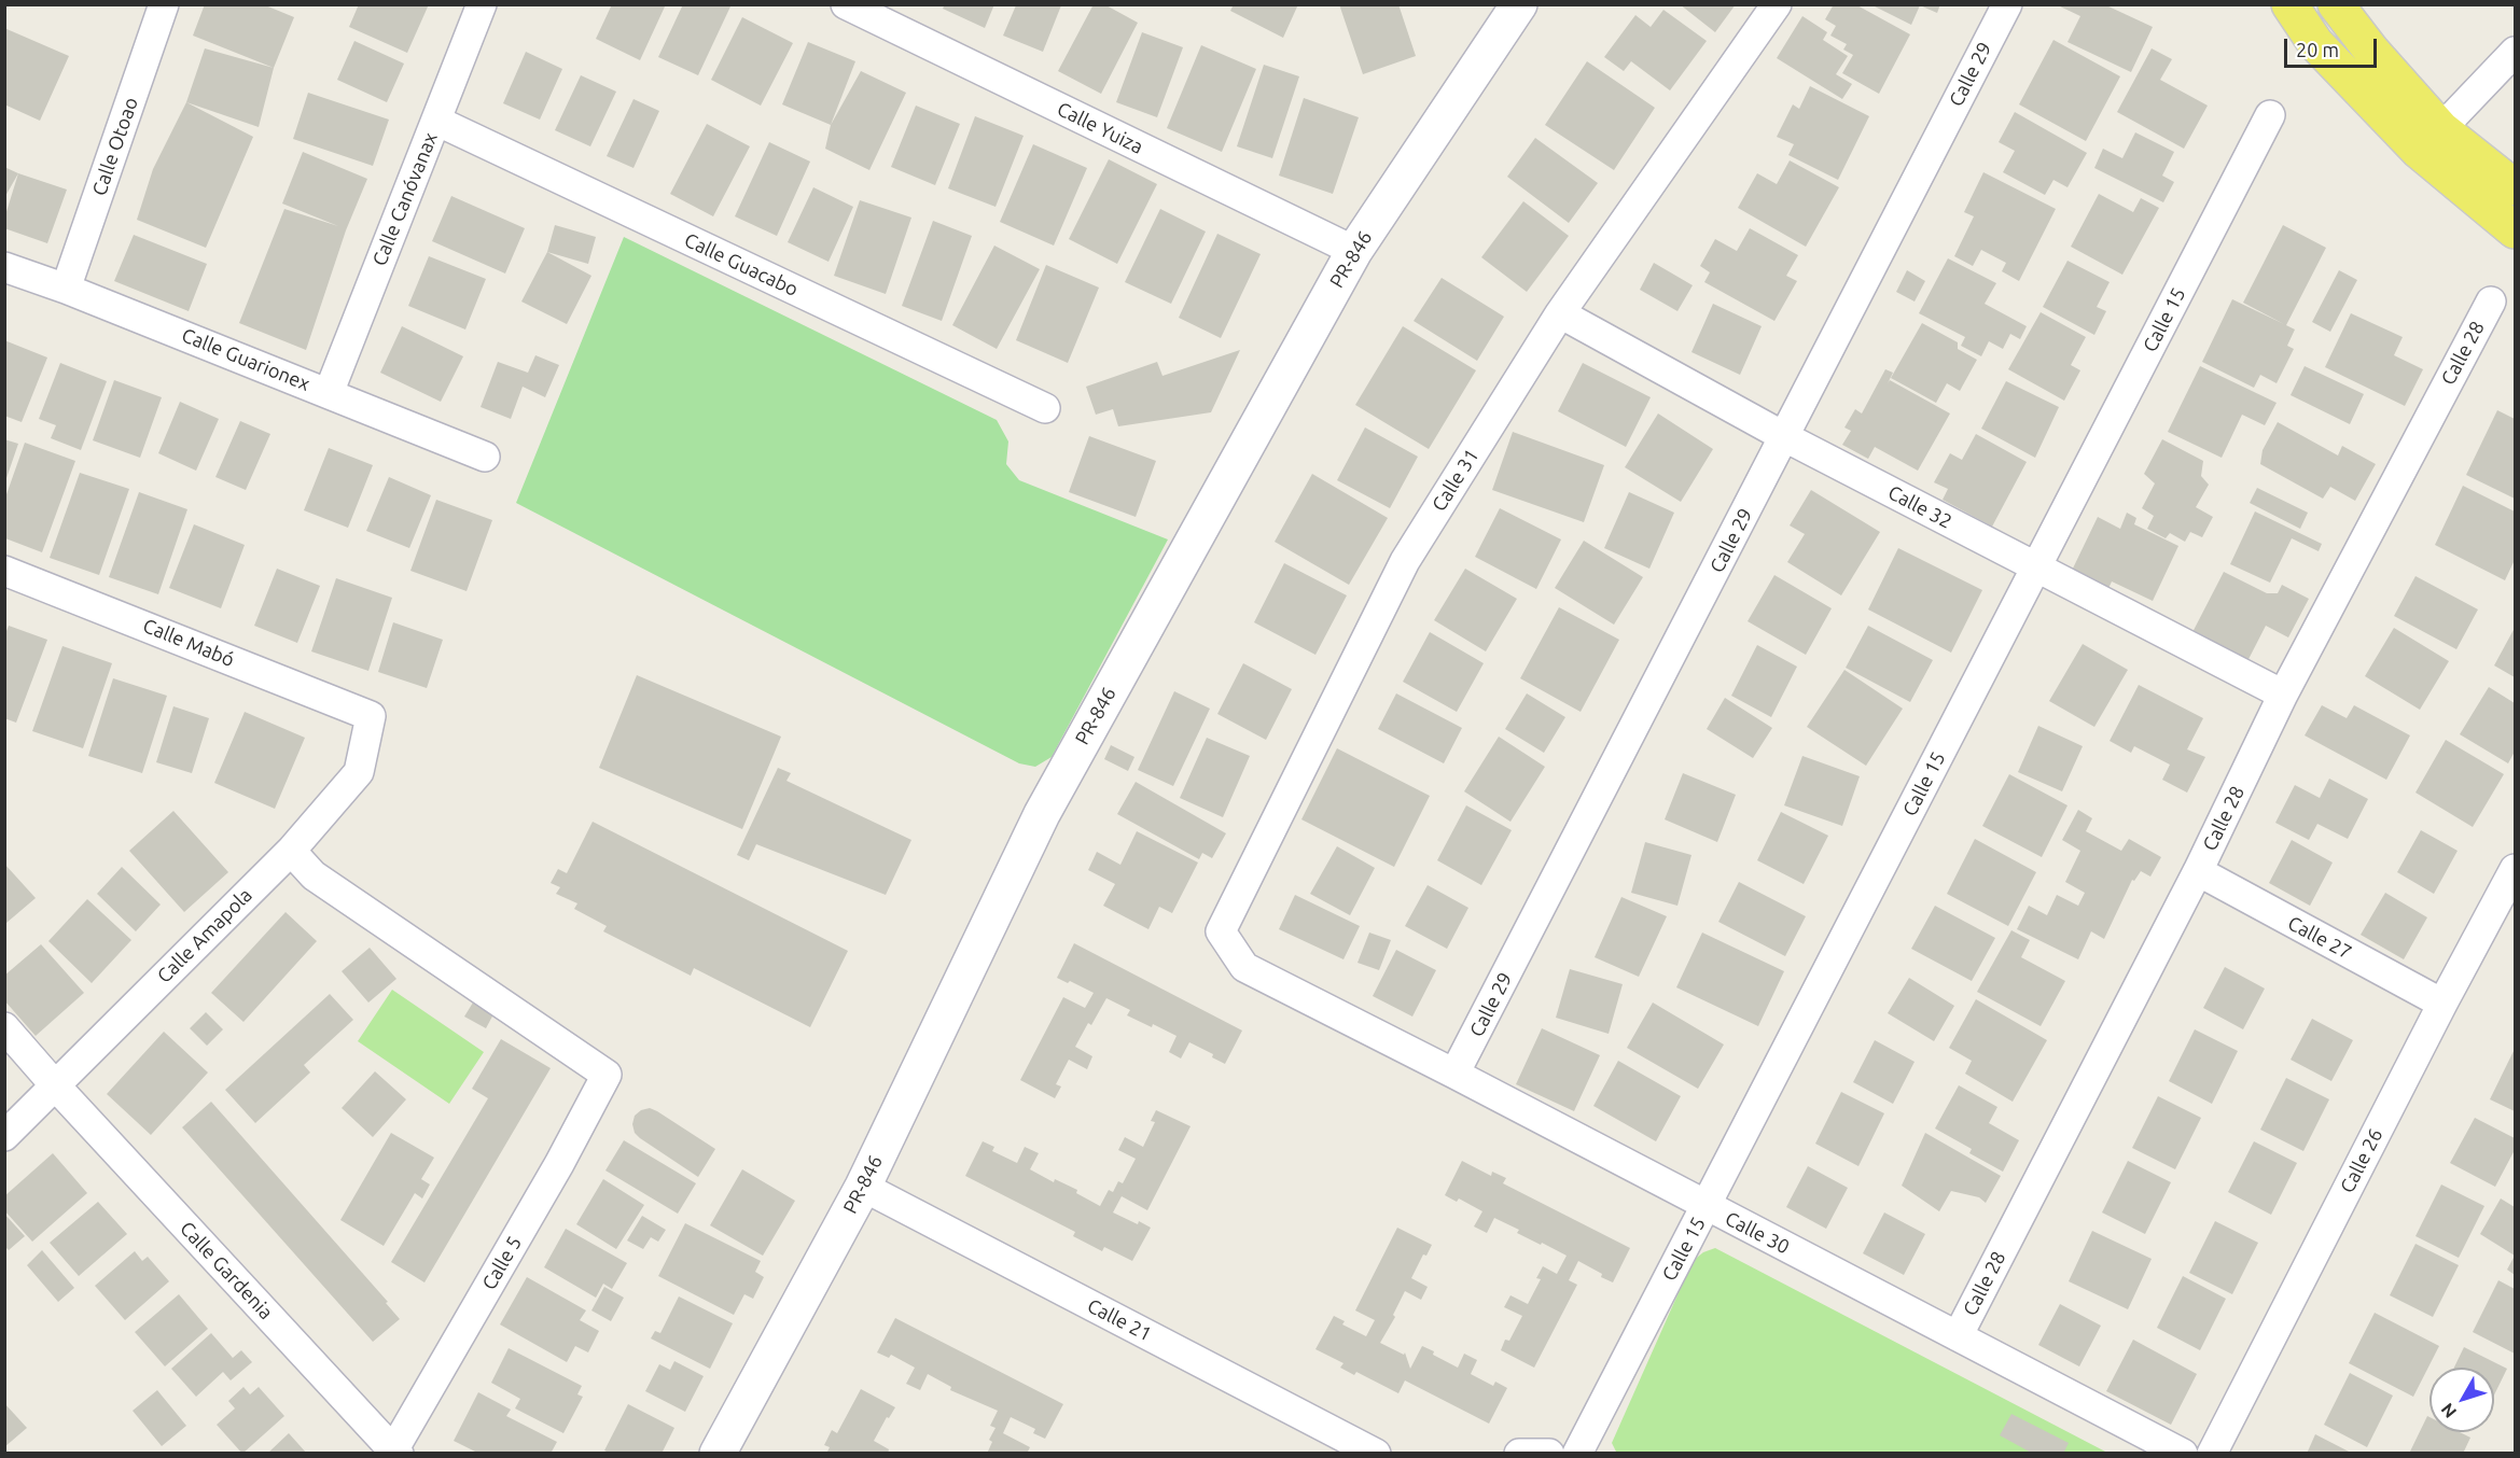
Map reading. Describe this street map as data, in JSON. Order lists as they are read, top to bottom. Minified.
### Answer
{"streets":{"street":["Calle 29","Calle Yuiza","Calle Otoao","Calle Canóvanax","PR-846","Calle Guacabo","Calle 15","Calle 28","Calle Guarionex","Calle 31","Calle 32","Calle Mabó","Calle Amapola","Calle 27","Calle 26","Calle 30","Calle 5","Calle Gardenia","Calle 21"]},"crossings":[["Calle 29","Calle 32"],["Calle 29","Calle 30"],["Calle Yuiza","PR-846"],["Calle Otoao","Calle Guarionex"],["Calle Canóvanax","Calle Guacabo"],["Calle Canóvanax","Calle Guarionex"],["PR-846","Calle 21"],["Calle 15","Calle 32"],["Calle 15","Calle 30"],["Calle 28","Calle 32"],["Calle 28","Calle 27"],["Calle 28","Calle 30"],["Calle 31","Calle 32"],["Calle 31","Calle 30"],["Calle Mabó","Calle Amapola"],["Calle Amapola","Calle 5"],["Calle Amapola","Calle Gardenia"],["Calle 27","Calle 26"],["Calle 5","Calle Gardenia"]],"scale_bar":"20 m","north":"bottom left"}
